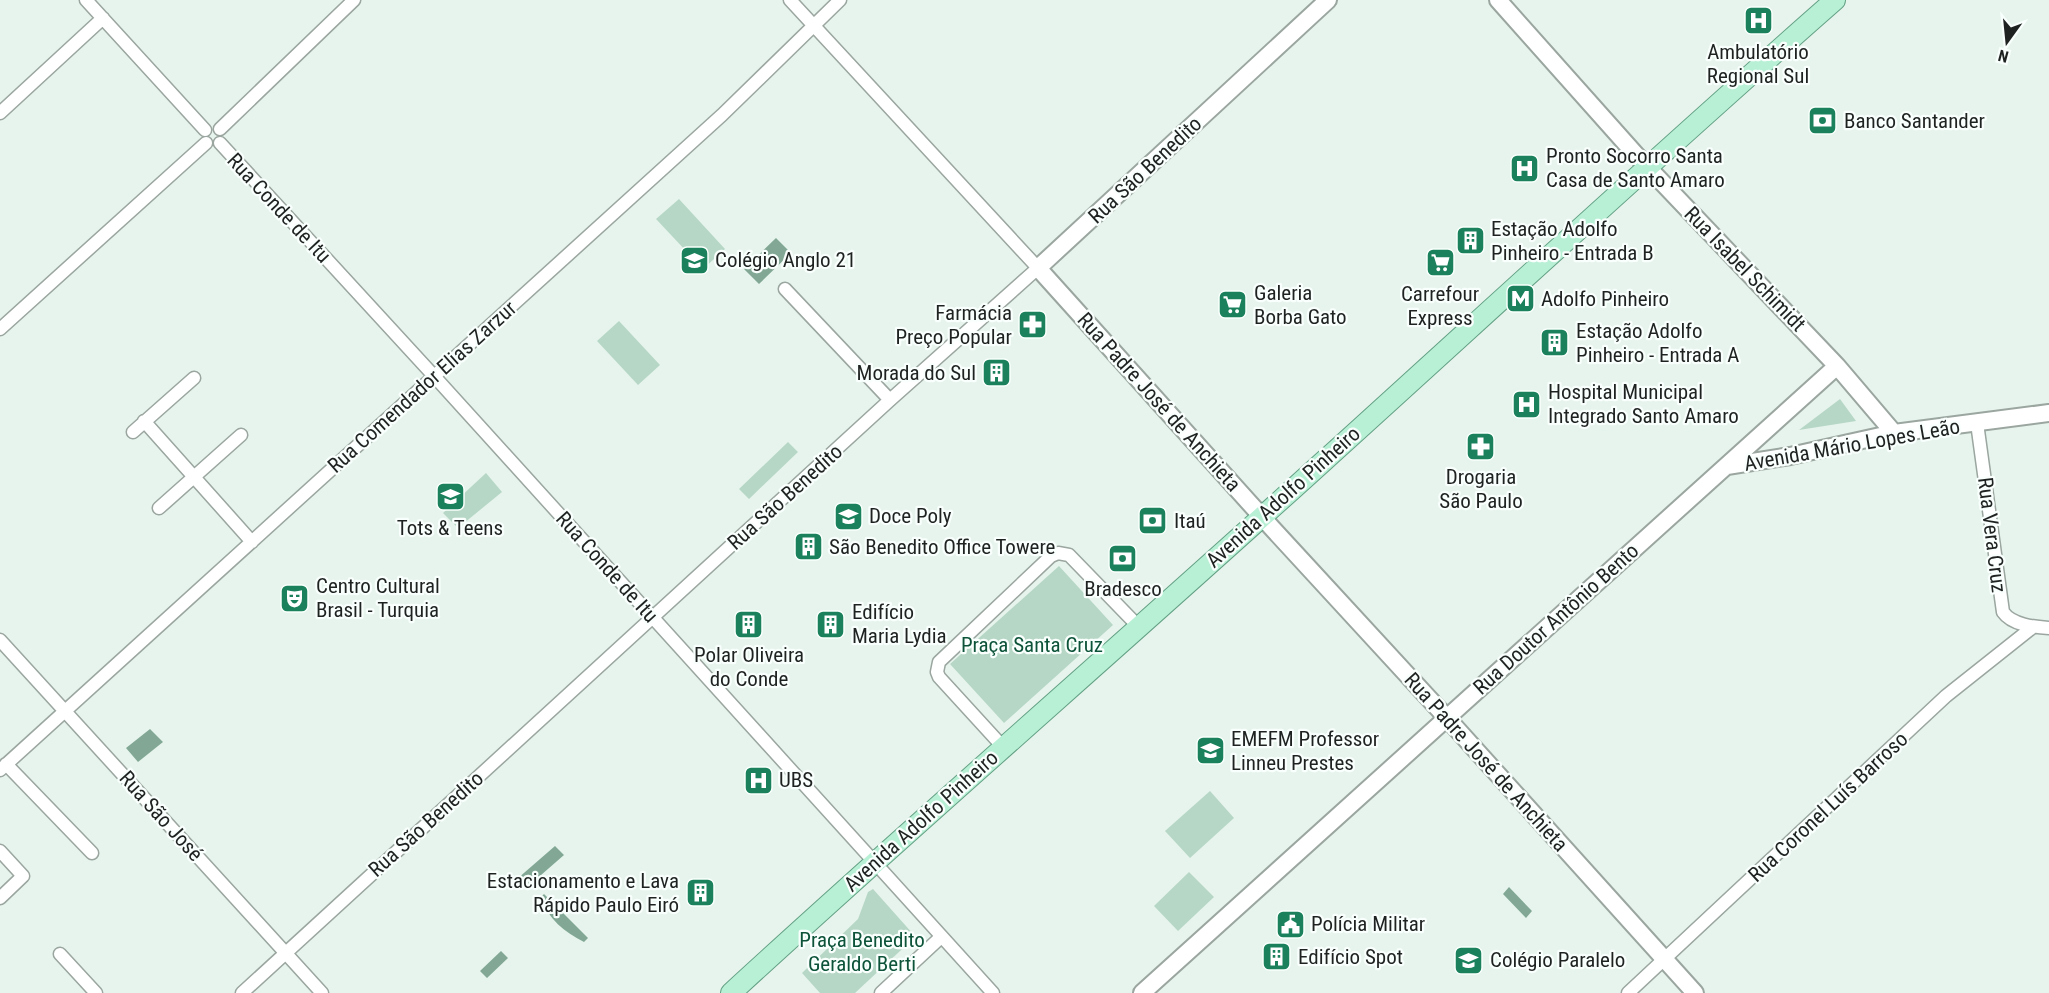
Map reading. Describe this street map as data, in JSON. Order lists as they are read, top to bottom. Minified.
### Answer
{"streets":{"main road":["Avenida Adolfo Pinheiro"],"street":["Rua São Benedito","Rua Conde de Itu","Rua Isabel Schimidt","Rua Comendador Elias Zarzur","Rua Padre José de Anchieta","Avenida Mário Lopes Leão","Rua Vera Cruz","Rua Doutor Antônio Bento","Rua Coronel Luís Barroso","Rua São José"]},"crossings":[["Rua São Benedito","Rua Conde de Itu"],["Rua São Benedito","Rua Padre José de Anchieta"],["Rua São Benedito","Rua São José"],["Rua Conde de Itu","Rua Comendador Elias Zarzur"],["Rua Conde de Itu","Avenida Adolfo Pinheiro"],["Rua Isabel Schimidt","Avenida Mário Lopes Leão"],["Rua Isabel Schimidt","Avenida Adolfo Pinheiro"],["Rua Isabel Schimidt","Rua Doutor Antônio Bento"],["Rua Comendador Elias Zarzur","Rua Padre José de Anchieta"],["Rua Comendador Elias Zarzur","Rua São José"],["Rua Padre José de Anchieta","Avenida Adolfo Pinheiro"],["Rua Padre José de Anchieta","Rua Doutor Antônio Bento"],["Rua Padre José de Anchieta","Rua Coronel Luís Barroso"],["Avenida Mário Lopes Leão","Rua Vera Cruz"],["Avenida Mário Lopes Leão","Rua Doutor Antônio Bento"],["Rua Vera Cruz","Rua Coronel Luís Barroso"]],"parks":["Praça Santa Cruz","Praça Benedito Geraldo Berti"],"places":{"hospital":["Ambulatório Regional Sul","Pronto Socorro Santa Casa de Santo Amaro","Hospital Municipal Integrado Santo Amaro","UBS"],"bank":["Banco Santander","Itaú","Bradesco"],"building":["Estação Adolfo Pinheiro - Entrada B","Estação Adolfo Pinheiro - Entrada A","Morada do Sul","São Benedito Office Towere","Polar Oliveira do Conde","Edifício Maria Lydia","Estacionamento e Lava Rápido Paulo Eiró","Edifício Spot"],"school or university":["Colégio Anglo 21","Tots & Teens","Doce Poly","EMEFM Professor Linneu Prestes","Colégio Paralelo"],"supermarket":["Carrefour Express","Galeria Borba Gato"],"metro station":["Adolfo Pinheiro"],"pharmacy":["Farmácia Preço Popular","Drogaria São Paulo"],"theatre":["Centro Cultural Brasil - Turquia"],"public building":["Polícia Militar"]},"north":"bottom"}
